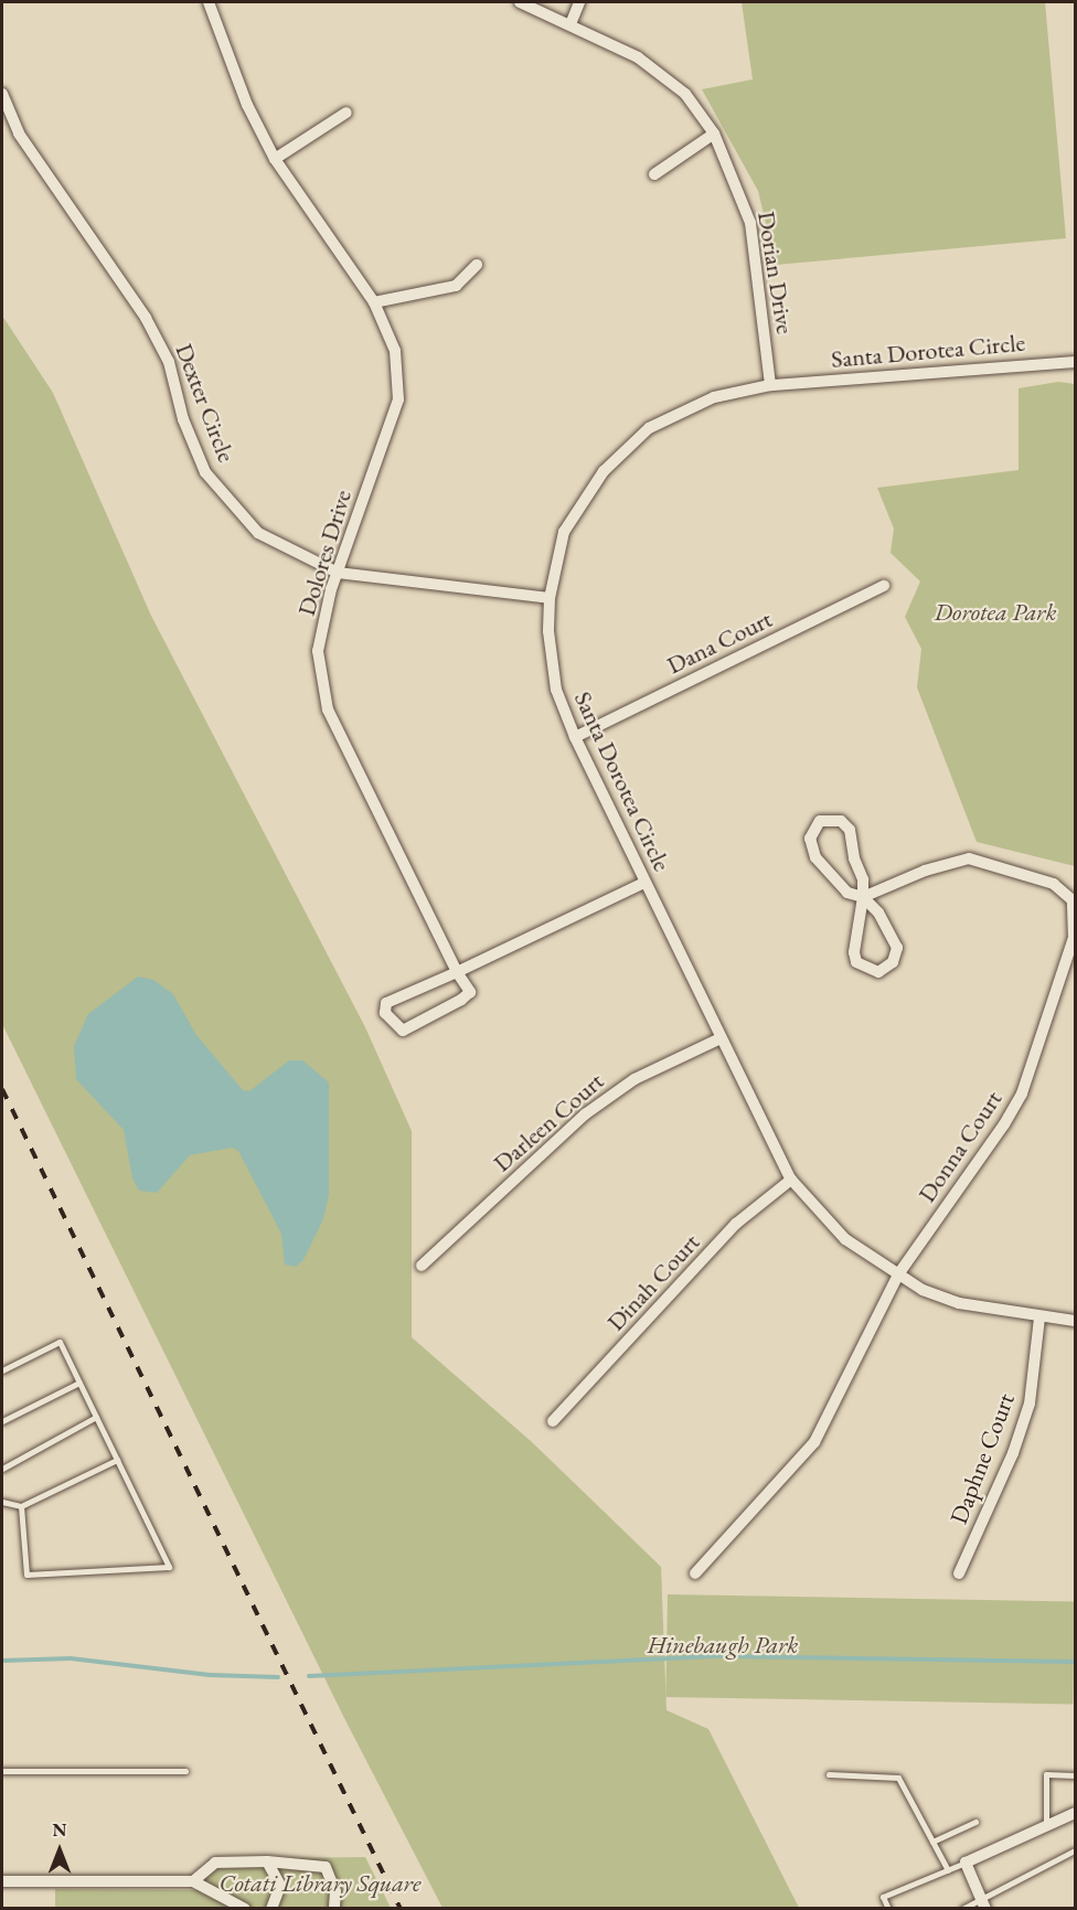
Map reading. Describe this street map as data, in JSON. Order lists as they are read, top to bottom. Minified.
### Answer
{"streets":{"street":["Dorian Drive","Santa Dorotea Circle","Dexter Circle","Dolores Drive","Dana Court","Darleen Court","Donna Court","Dinah Court","Daphne Court"]},"crossings":[["Dorian Drive","Santa Dorotea Circle"],["Santa Dorotea Circle","Dexter Circle"],["Santa Dorotea Circle","Dana Court"],["Santa Dorotea Circle","Darleen Court"],["Santa Dorotea Circle","Donna Court"],["Santa Dorotea Circle","Dinah Court"],["Santa Dorotea Circle","Daphne Court"],["Dexter Circle","Dolores Drive"]],"parks":["Dorotea Park","Hinebaugh Park","Cotati Library Square"],"north":"top"}
